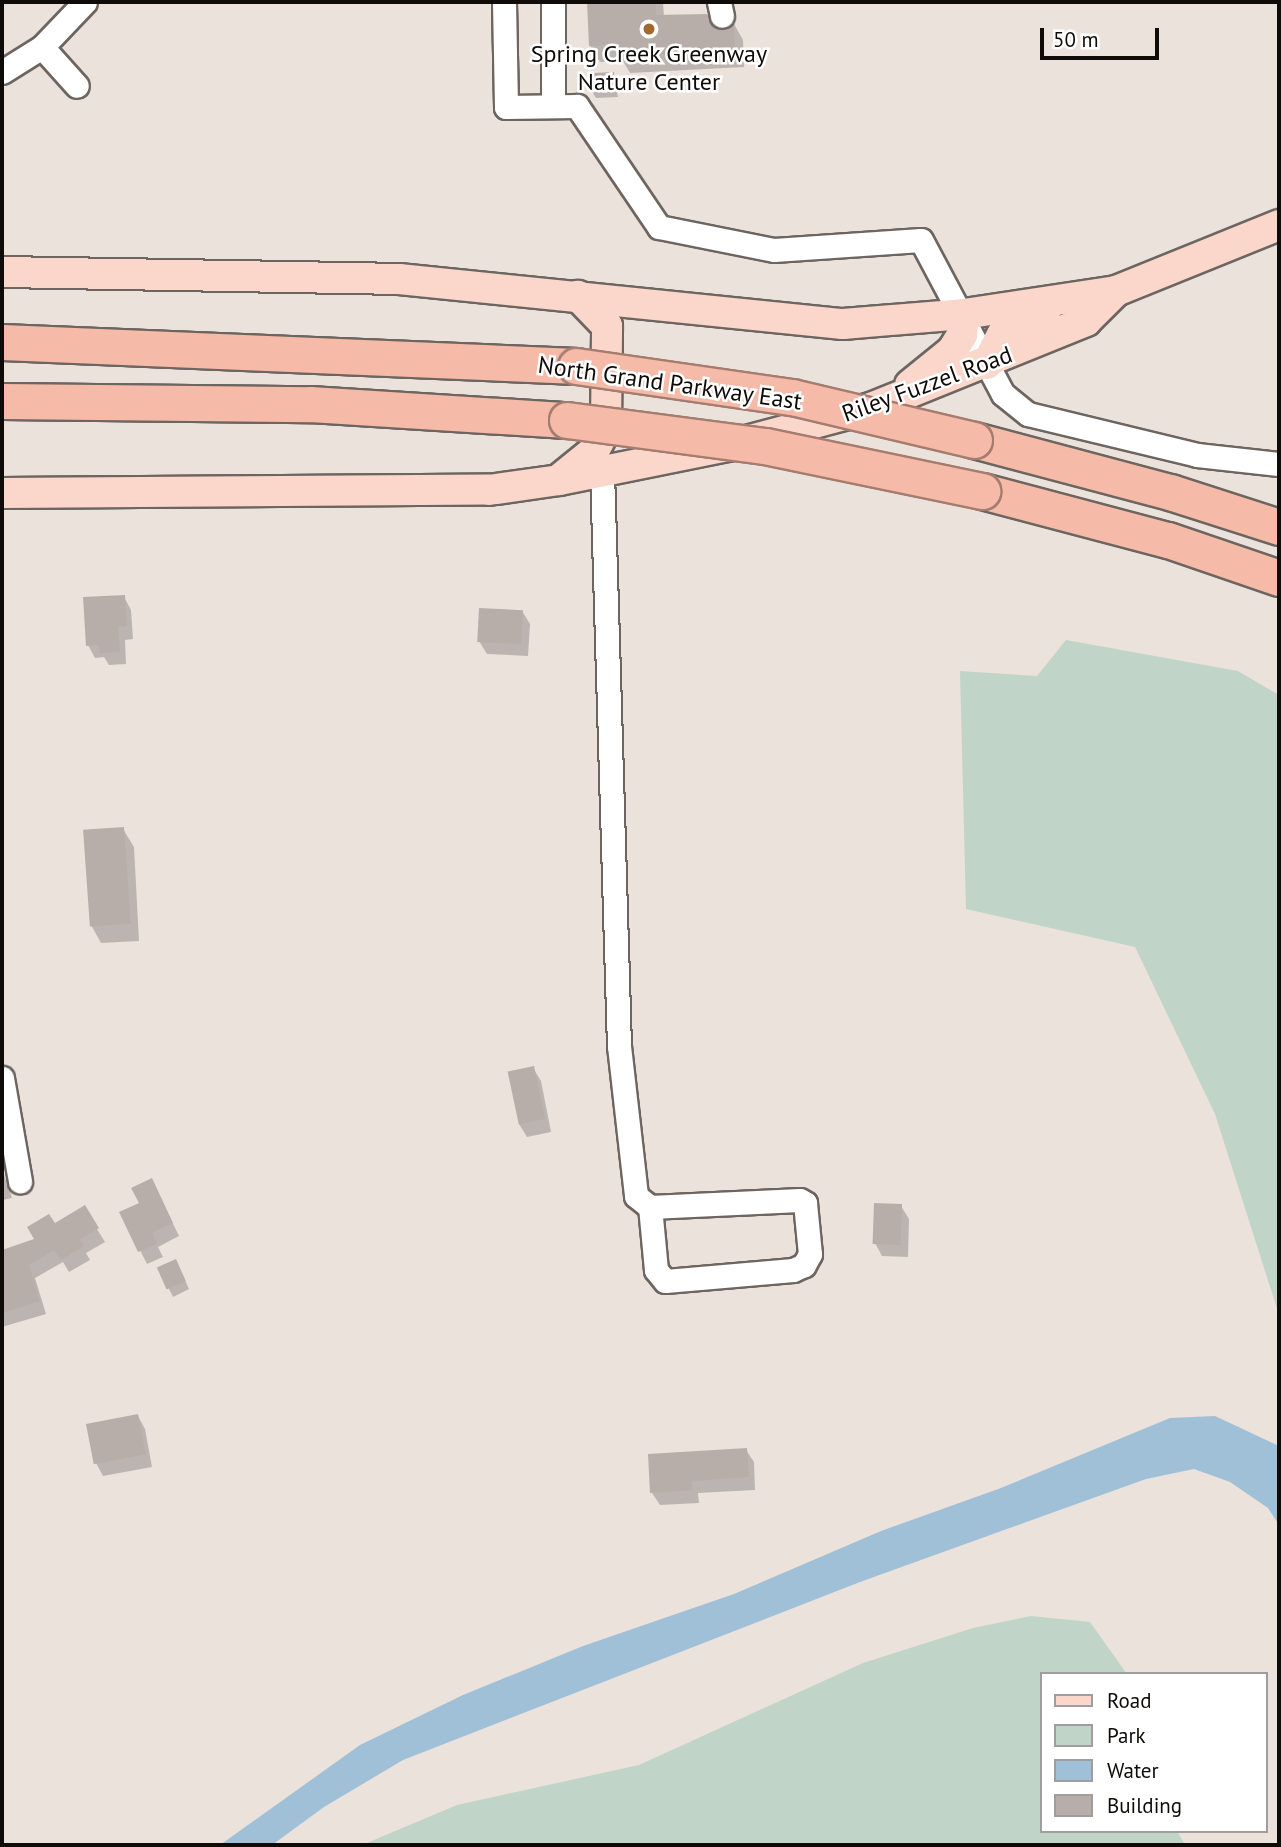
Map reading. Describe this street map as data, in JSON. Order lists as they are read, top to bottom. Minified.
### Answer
{"streets":{"highway":["North Grand Parkway East"],"main road":["Riley Fuzzel Road"]},"places":["Spring Creek Greenway Nature Center"],"legend":["Road","Park","Water","Building"],"scale_bar":"50 m"}
